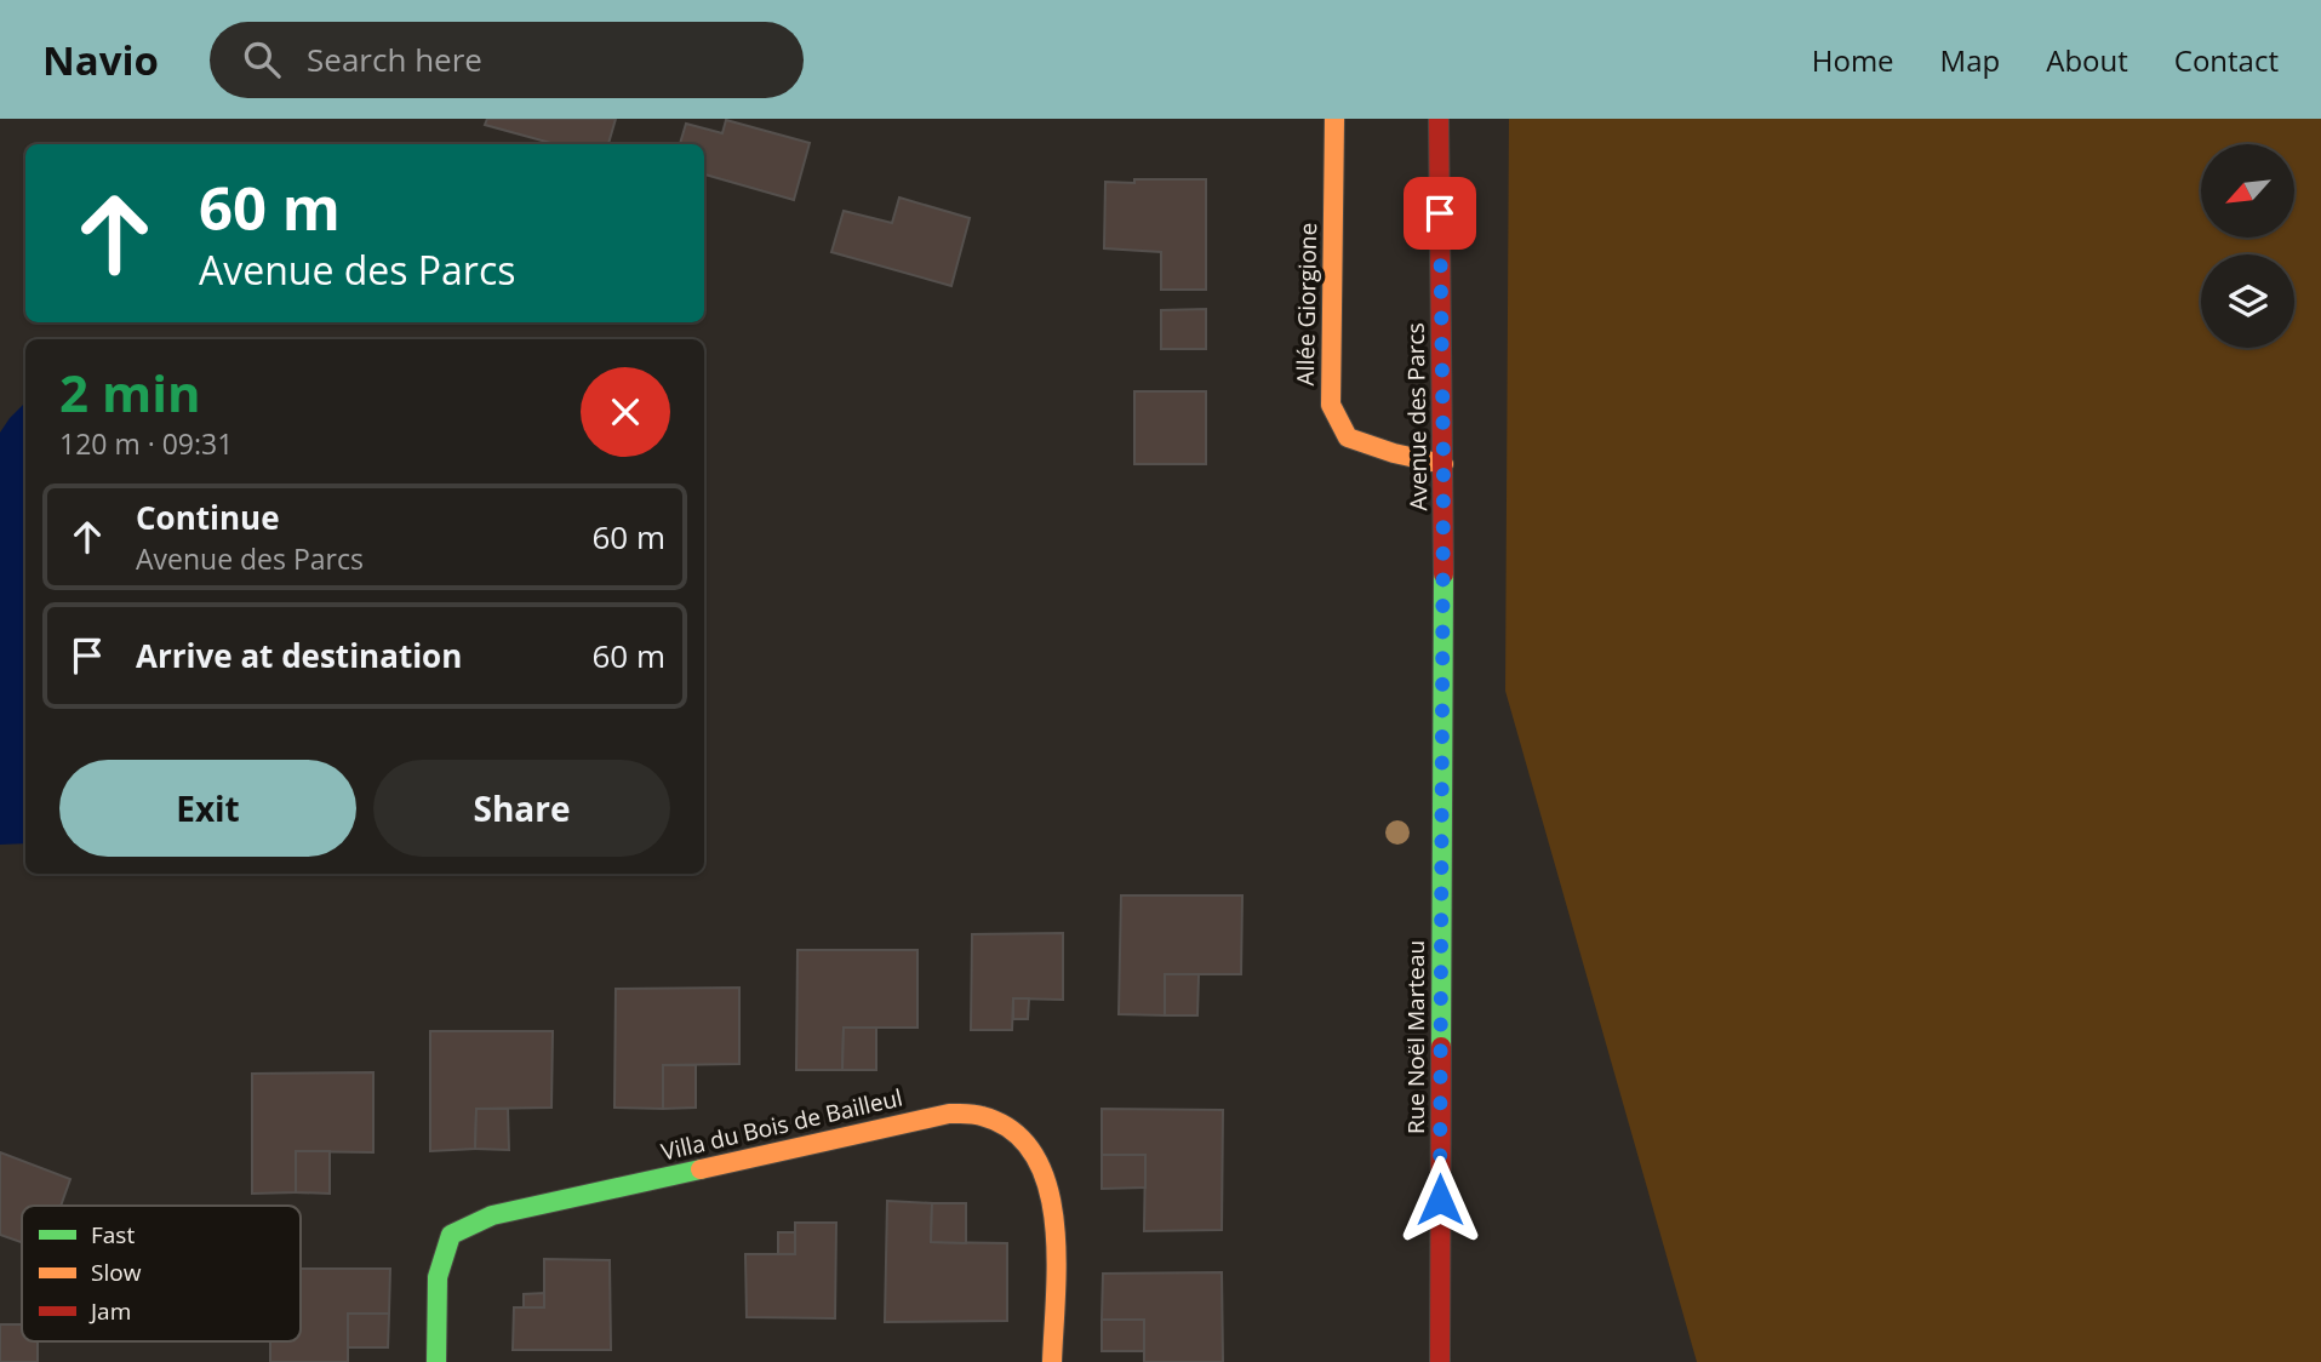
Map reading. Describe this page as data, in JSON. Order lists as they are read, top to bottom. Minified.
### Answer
{"streets":{"street":["Allée Giorgione","Avenue des Parcs","Rue Noël Marteau","Villa du Bois de Bailleul"]},"crossings":[["Allée Giorgione","Avenue des Parcs"],["Avenue des Parcs","Rue Noël Marteau"]],"legend":["Fast","Slow","Jam"],"north":"bottom left","page":{"header":"Navio","search":"Search here","nav":["Home","Map","About","Contact"],"turn":["60 m","Avenue des Parcs"],"heading":["2 min","120 m · 09:31"],"list":[{"name":"Continue","note":"Avenue des Parcs","value":"60 m"},{"name":"Arrive at destination","value":"60 m"}],"buttons":["Exit","Share"]}}
